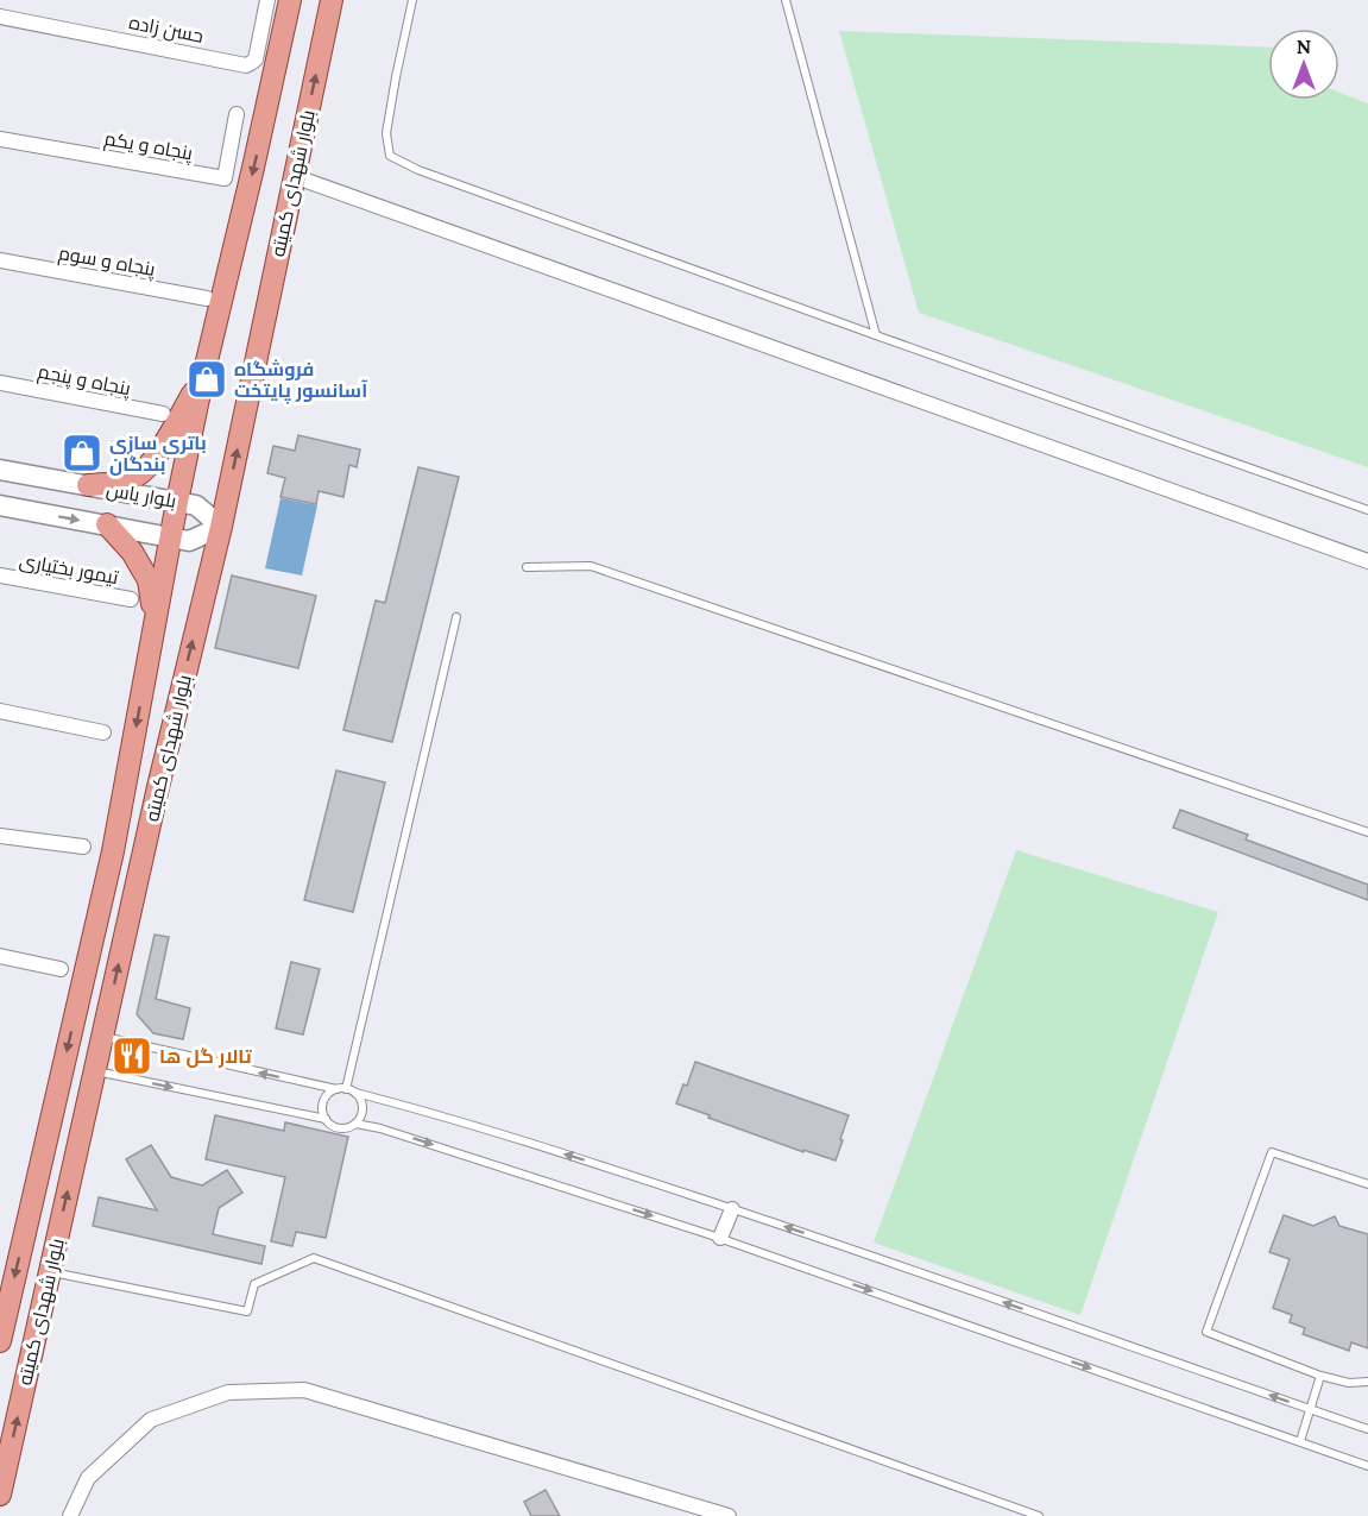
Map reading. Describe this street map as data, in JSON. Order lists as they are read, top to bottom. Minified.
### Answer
{"streets":{"main road":["بلوار شهدای کمیته","بلوار یاس"],"street":["حسن زاده","پنجاه و یکم","پنجاه و سوم","پنجاه و پنجم","تیمور بختیاری"]},"crossings":[["بلوار شهدای کمیته","بلوار یاس"]],"places":{"shop":["فروشگاه آسانسور پایتخت","باتری سازی بندگان"],"restaurant":["تالار گل ها"]},"north":"top"}
